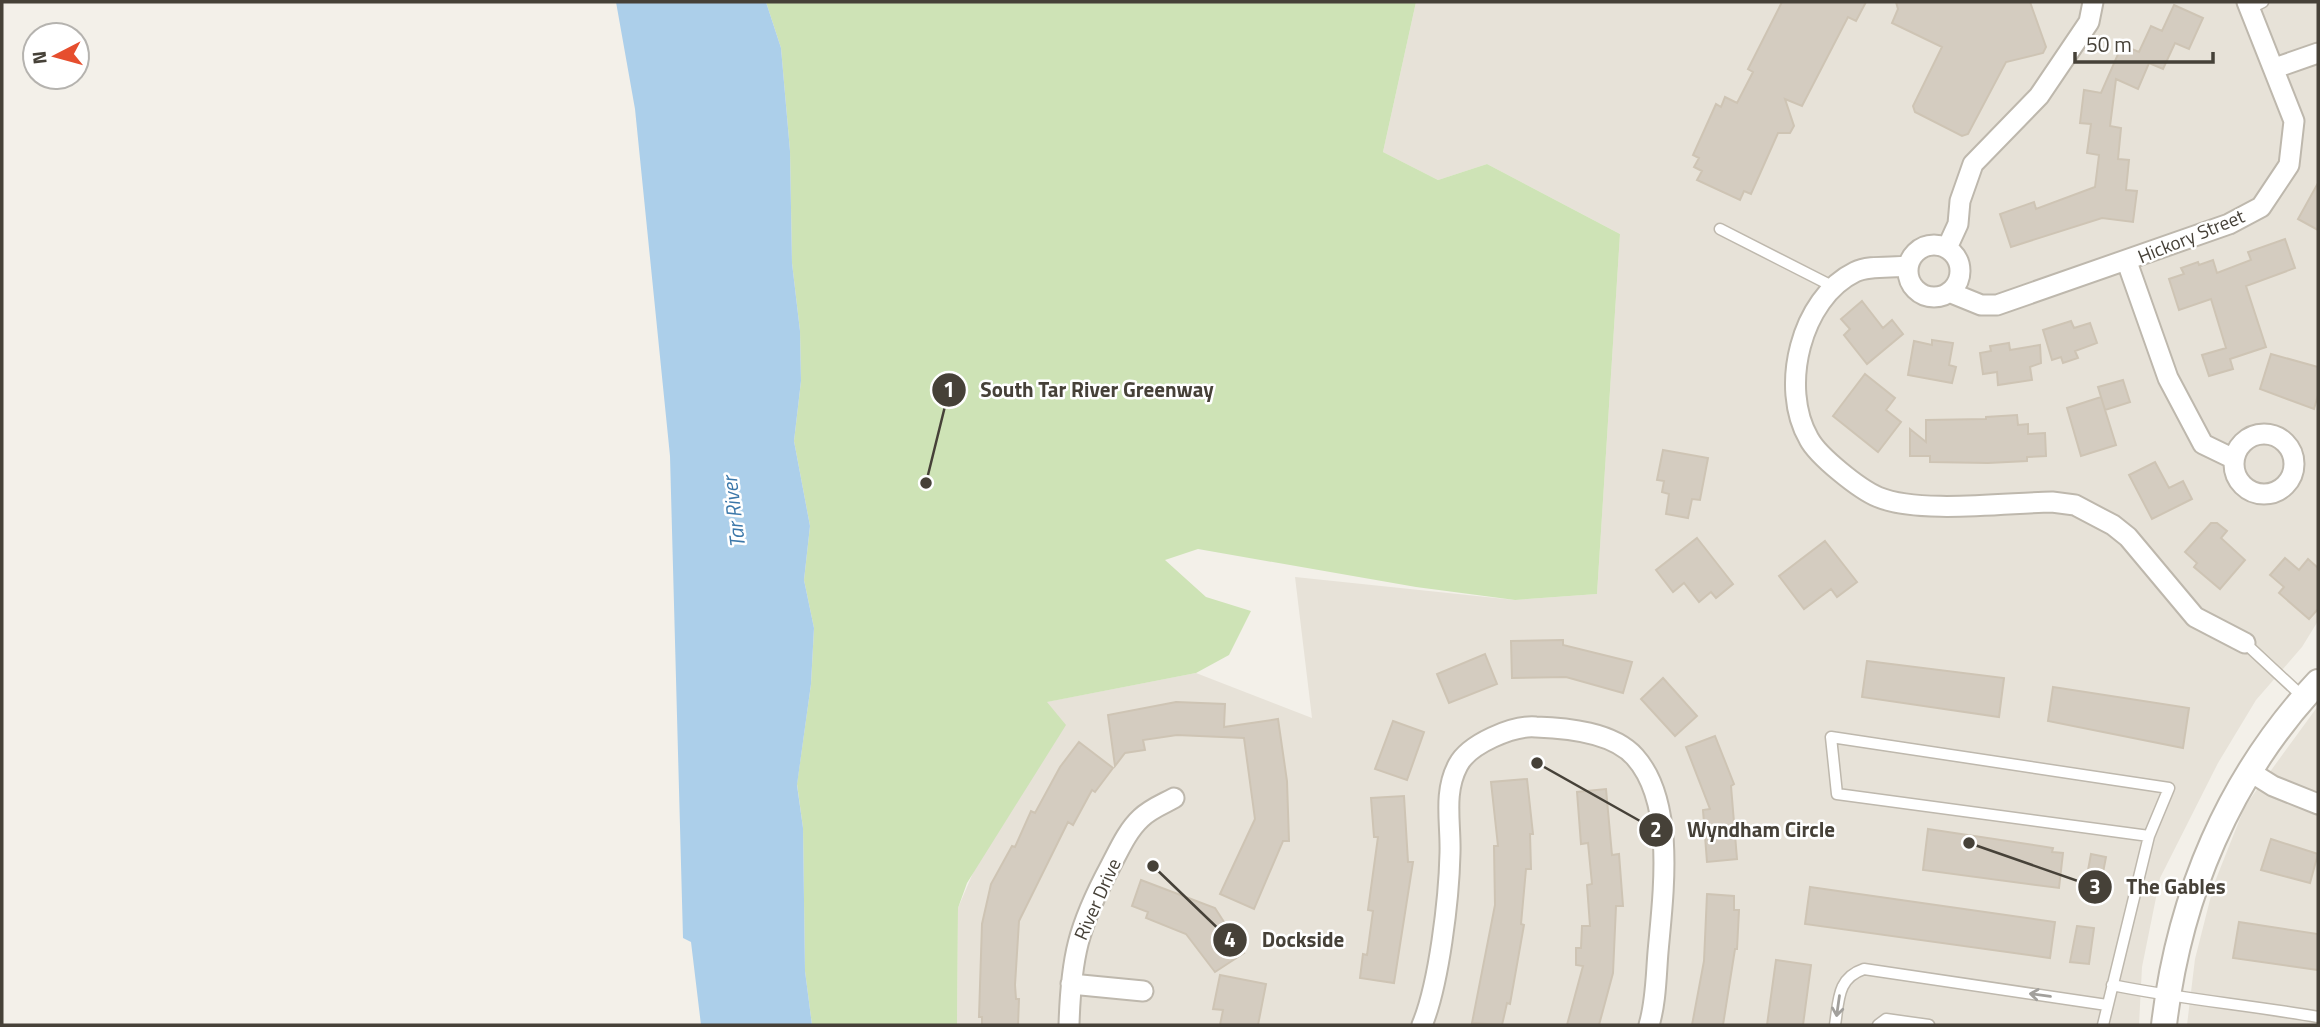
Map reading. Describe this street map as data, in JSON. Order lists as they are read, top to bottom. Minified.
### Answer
{"streets":{"street":["Hickory Street","River Drive"]},"water":["Tar River"],"places":["South Tar River Greenway","Wyndham Circle","The Gables","Dockside"],"scale_bar":"50 m","north":"left"}
